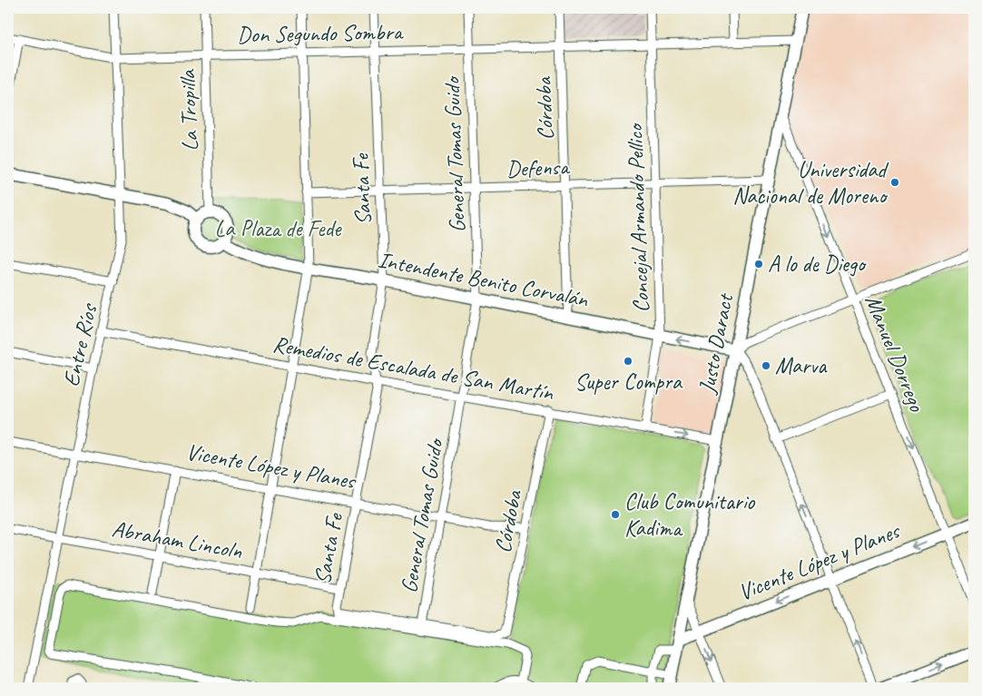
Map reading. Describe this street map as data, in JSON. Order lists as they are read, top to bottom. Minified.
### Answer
{"streets":{"street":["Don Segundo Sombra","Córdoba","La Tropilla","General Tomas Guido","Defensa","Santa Fe","Concejal Armando Pellico","Intendente Benito Corvalán","Justo Daract","Entre Ríos","Manuel Dorrego","Remedios de Escalada de San Martín","Vicente López y Planes","Abraham Lincoln"]},"crossings":[["Don Segundo Sombra","Córdoba"],["Don Segundo Sombra","La Tropilla"],["Don Segundo Sombra","General Tomas Guido"],["Don Segundo Sombra","Santa Fe"],["Don Segundo Sombra","Concejal Armando Pellico"],["Don Segundo Sombra","Justo Daract"],["Don Segundo Sombra","Entre Ríos"],["Córdoba","General Tomas Guido"],["Córdoba","Defensa"],["Córdoba","Santa Fe"],["Córdoba","Intendente Benito Corvalán"],["Córdoba","Remedios de Escalada de San Martín"],["Córdoba","Vicente López y Planes"],["La Tropilla","Intendente Benito Corvalán"],["General Tomas Guido","Defensa"],["General Tomas Guido","Santa Fe"],["General Tomas Guido","Intendente Benito Corvalán"],["General Tomas Guido","Remedios de Escalada de San Martín"],["General Tomas Guido","Vicente López y Planes"],["Defensa","Santa Fe"],["Defensa","Concejal Armando Pellico"],["Defensa","Justo Daract"],["Santa Fe","Intendente Benito Corvalán"],["Santa Fe","Remedios de Escalada de San Martín"],["Santa Fe","Vicente López y Planes"],["Santa Fe","Abraham Lincoln"],["Concejal Armando Pellico","Intendente Benito Corvalán"],["Concejal Armando Pellico","Remedios de Escalada de San Martín"],["Intendente Benito Corvalán","Justo Daract"],["Justo Daract","Manuel Dorrego"],["Justo Daract","Remedios de Escalada de San Martín"],["Justo Daract","Vicente López y Planes"],["Entre Ríos","Remedios de Escalada de San Martín"],["Entre Ríos","Vicente López y Planes"],["Entre Ríos","Abraham Lincoln"],["Manuel Dorrego","Vicente López y Planes"]],"one_way":["Manuel Dorrego"],"parks":["La Plaza de Fede"],"places":["Universidad Nacional de Moreno","A lo de Diego","Super Compra","Marva","Club Comunitario Kadima"]}
